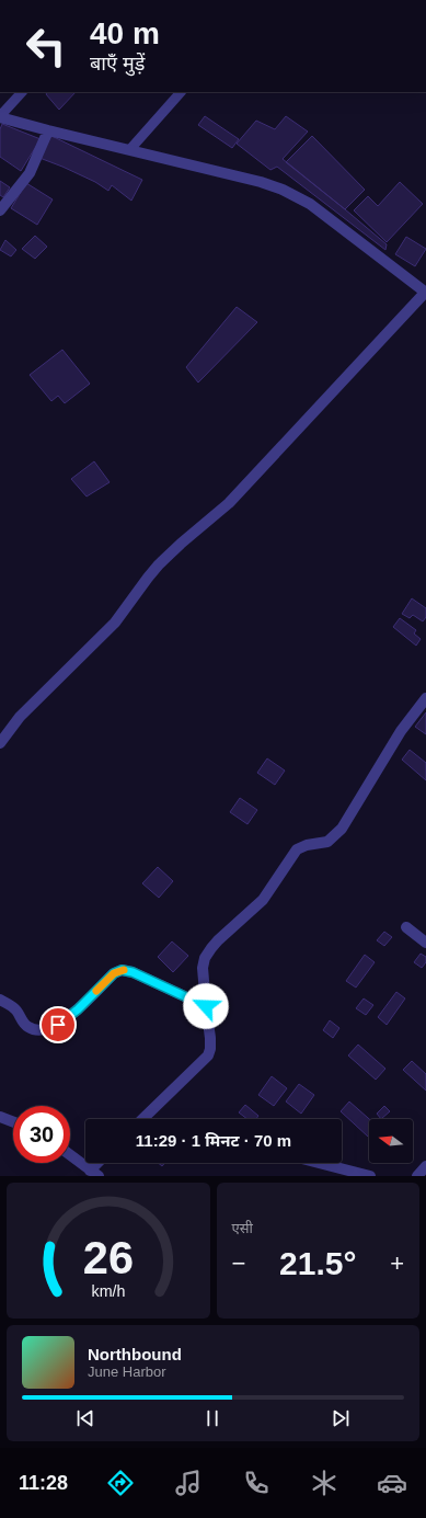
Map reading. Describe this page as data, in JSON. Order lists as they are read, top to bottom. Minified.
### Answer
{"north":"left","page":{"turn":["40 m","बाएँ मुड़ें"],"limit":"30","trip":"11:29 · 1 मिनट · 70 m","tile":"एसी","heat":["−","21.5°","+"],"song":["Northbound","June Harbor"],"tabs":"11:28","gauge":["26","km/h"]}}
